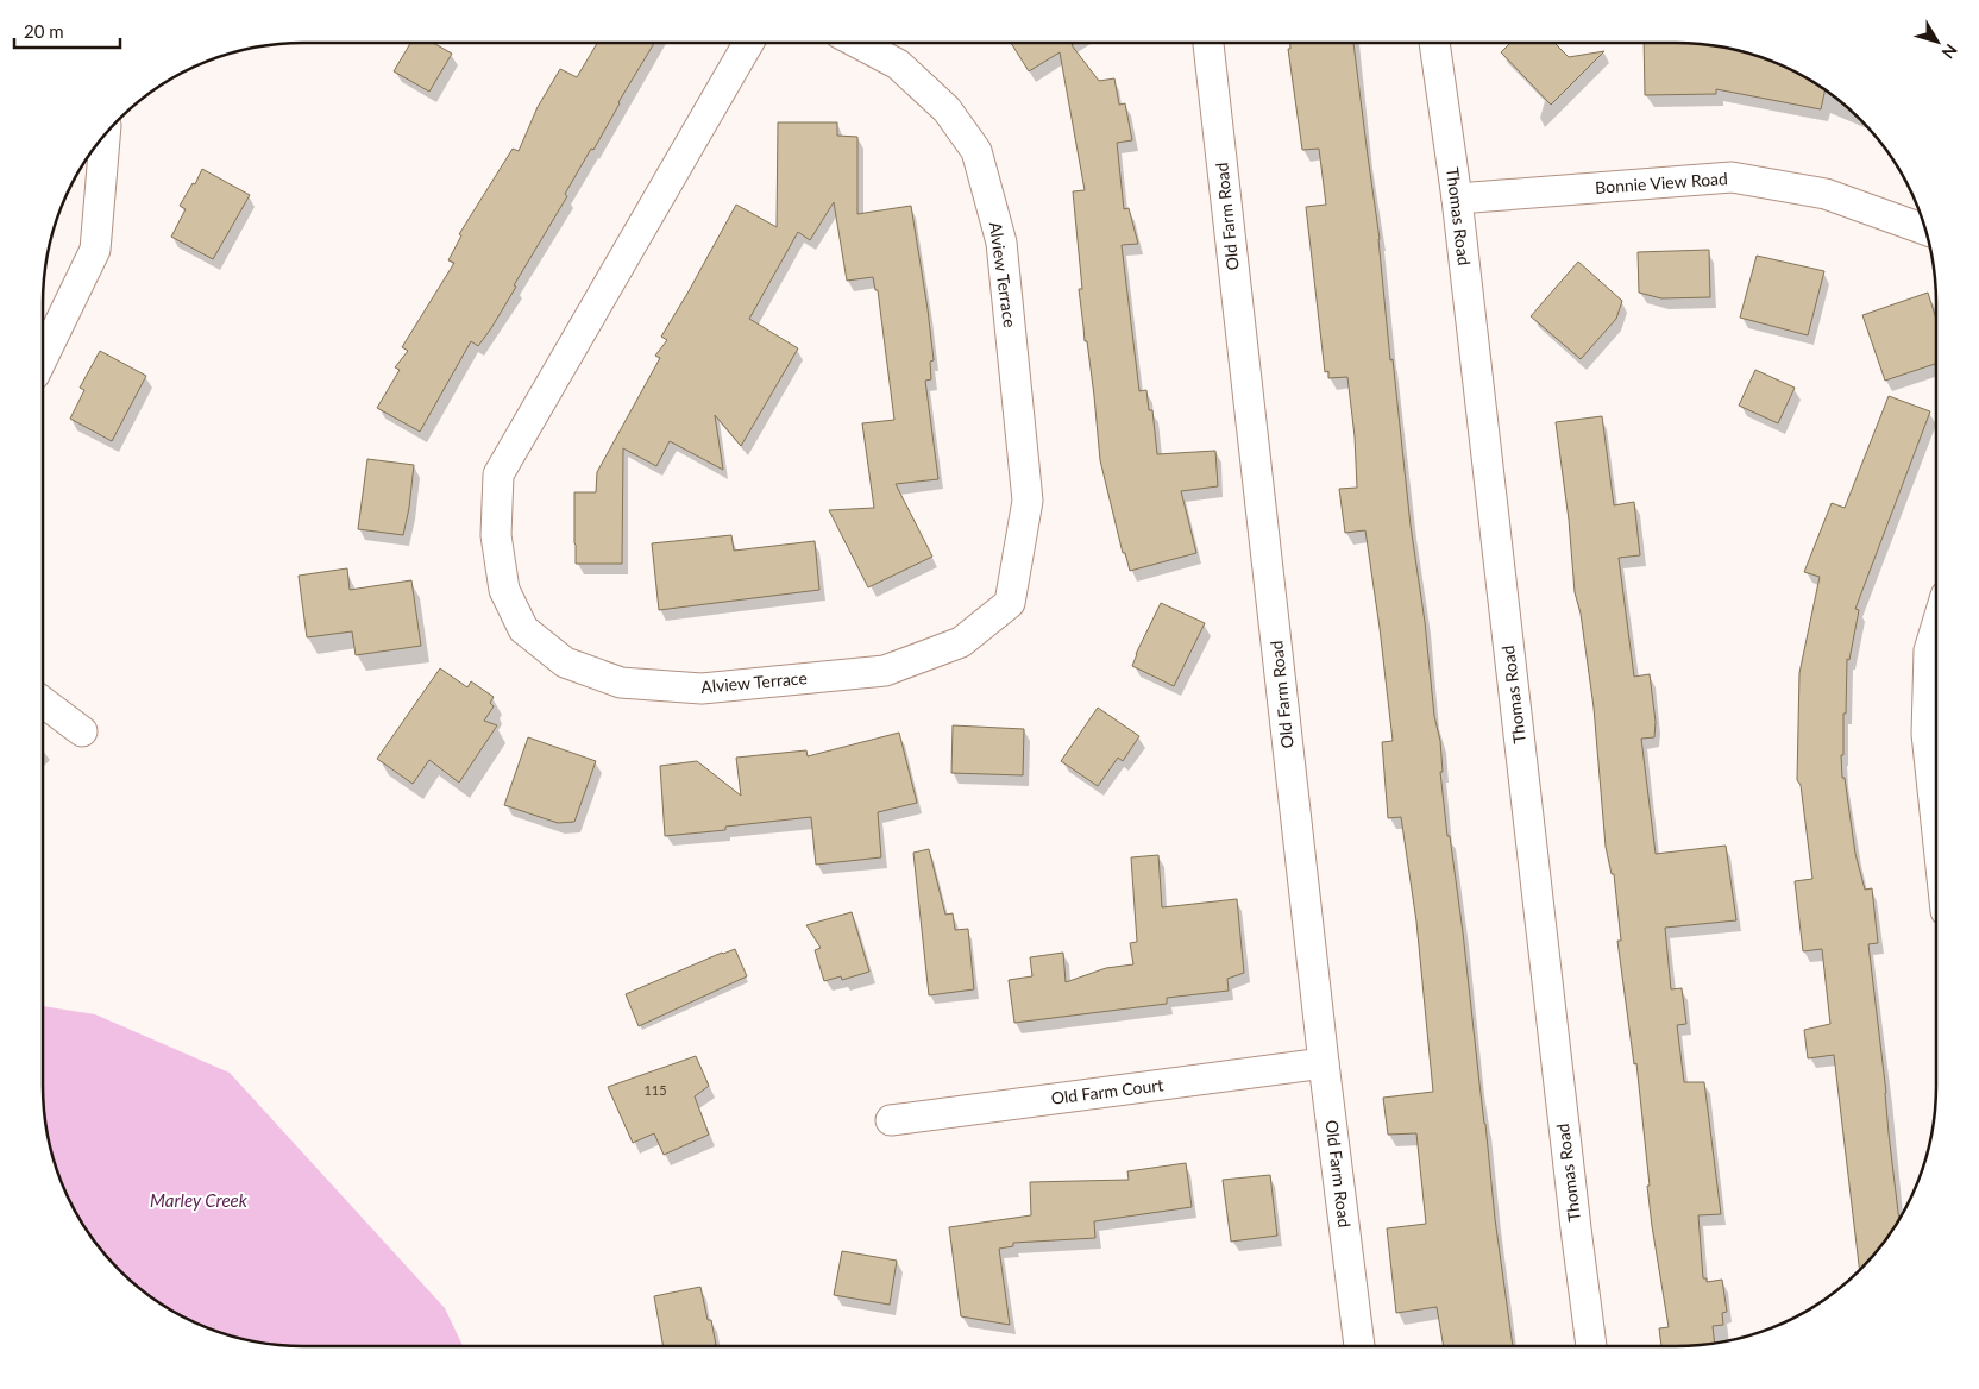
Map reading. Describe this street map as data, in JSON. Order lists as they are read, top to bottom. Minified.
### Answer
{"streets":{"street":["Bonnie View Road","Old Farm Road","Thomas Road","Alview Terrace","Old Farm Court"]},"crossings":[["Bonnie View Road","Thomas Road"],["Old Farm Road","Old Farm Court"]],"water":["Marley Creek"],"house_numbers":["115"],"scale_bar":"20 m","north":"bottom right"}
